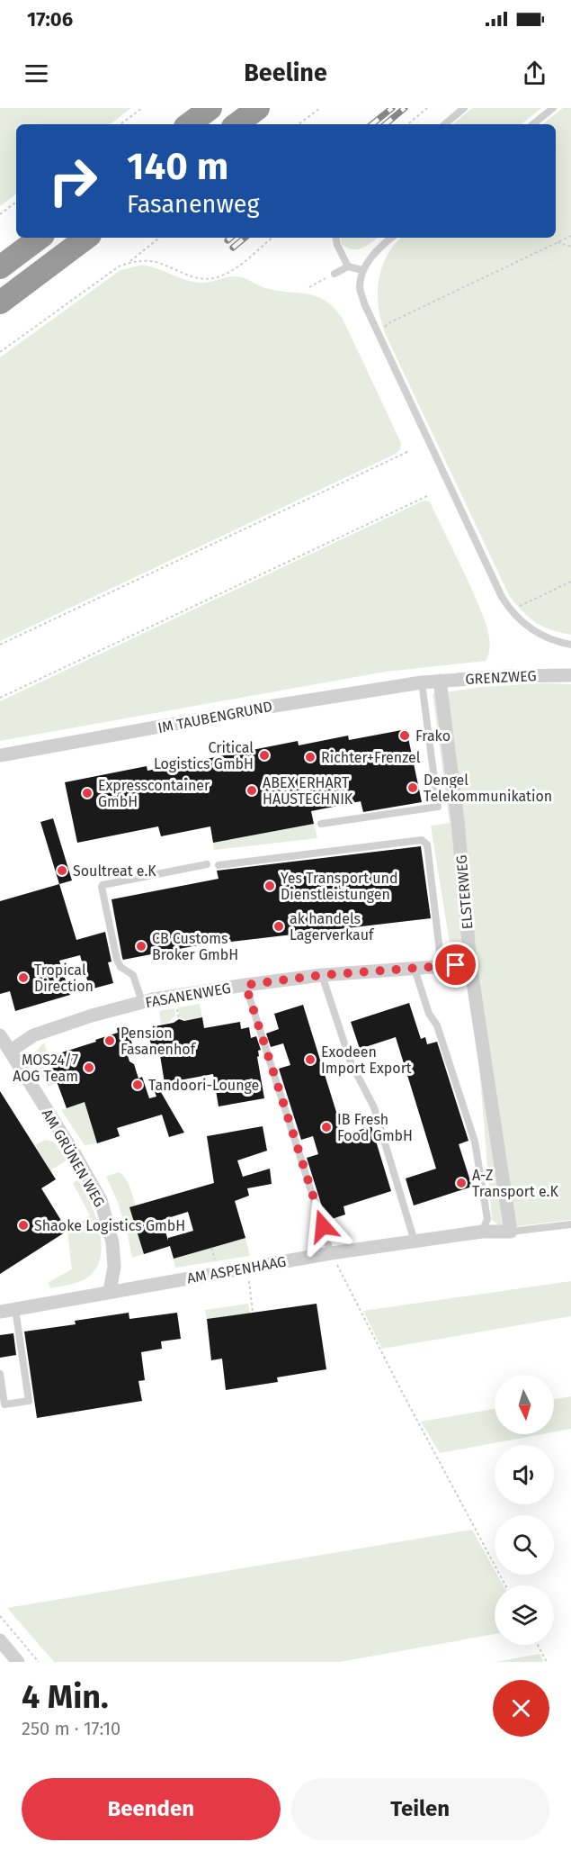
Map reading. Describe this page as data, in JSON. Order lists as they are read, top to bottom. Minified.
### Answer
{"streets":{"street":["GRENZWEG","IM TAUBENGRUND","ELSTERWEG","FASANENWEG","AM GRÜNEN WEG","AM ASPENHAAG"]},"crossings":[["GRENZWEG","IM TAUBENGRUND"],["GRENZWEG","ELSTERWEG"],["IM TAUBENGRUND","ELSTERWEG"],["ELSTERWEG","FASANENWEG"],["ELSTERWEG","AM ASPENHAAG"],["FASANENWEG","AM GRÜNEN WEG"],["AM GRÜNEN WEG","AM ASPENHAAG"]],"places":["Frako","Critical Logistics GmbH","Richter+Frenzel","Dengel Telekommunikation","ABEX ERHART HAUSTECHNIK","Expresscontainer GmbH","Soultreat e.K","Yes Transport und Dienstleistungen","ak handels Lagerverkauf","CB Customs Broker GmbH","Tropical Direction","Pension Fasanenhof","Exodeen Import Export","MOS24/7 AOG Team","Tandoori-Lounge","IB Fresh Food GmbH","A-Z Transport e.K","Shaoke Logistics GmbH"],"north":"bottom","page":{"status":"17:06","header":"Beeline","turn":["140 m","Fasanenweg"],"heading":["4 Min.","250 m · 17:10"],"buttons":["Beenden","Teilen"]}}
